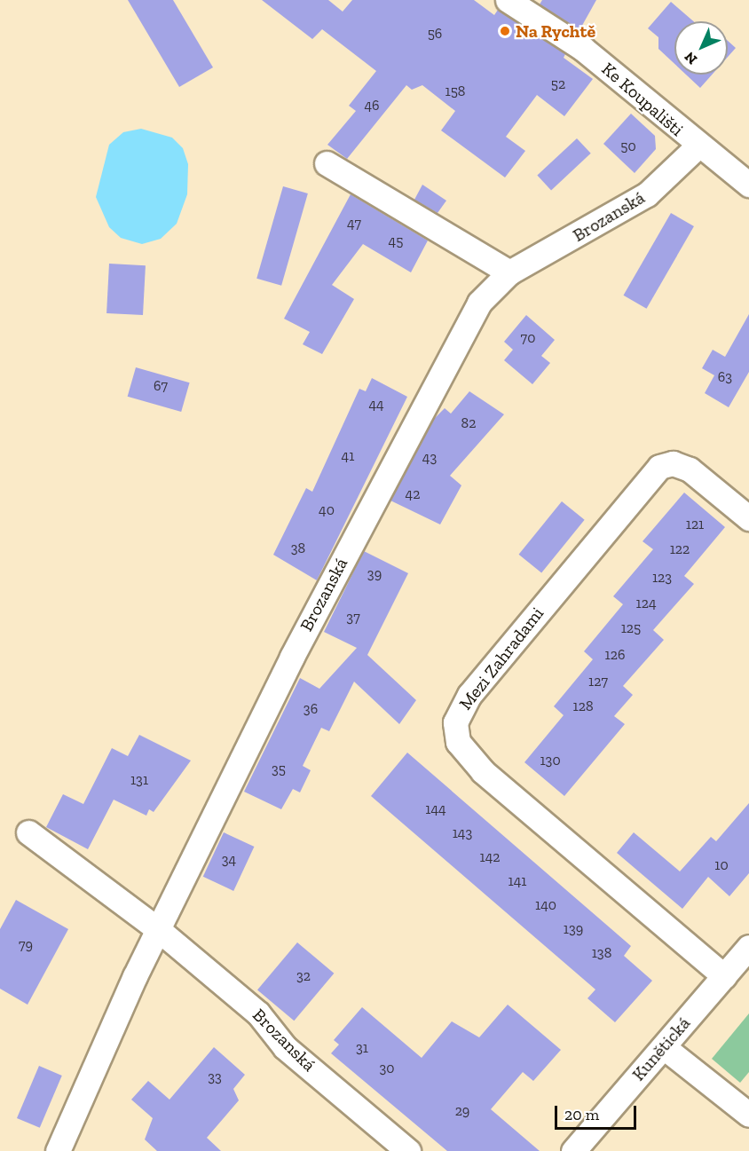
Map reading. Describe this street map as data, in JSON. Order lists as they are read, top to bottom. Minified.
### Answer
{"streets":{"street":["Ke Koupališti","Brozanská","Mezi Zahradami","Kunětická"]},"crossings":[["Ke Koupališti","Brozanská"],["Mezi Zahradami","Kunětická"]],"places":["Na Rychtě"],"house_numbers":["56","52","158","46","50","47","45","70","63","67","44","82","41","43","42","40","121","38","122","39","123","124","37","125","126","127","128","36","130","35","131","144","143","142","34","10","141","140","139","79","138","32","31","30","33","29"],"scale_bar":"20 m","north":"bottom left"}
